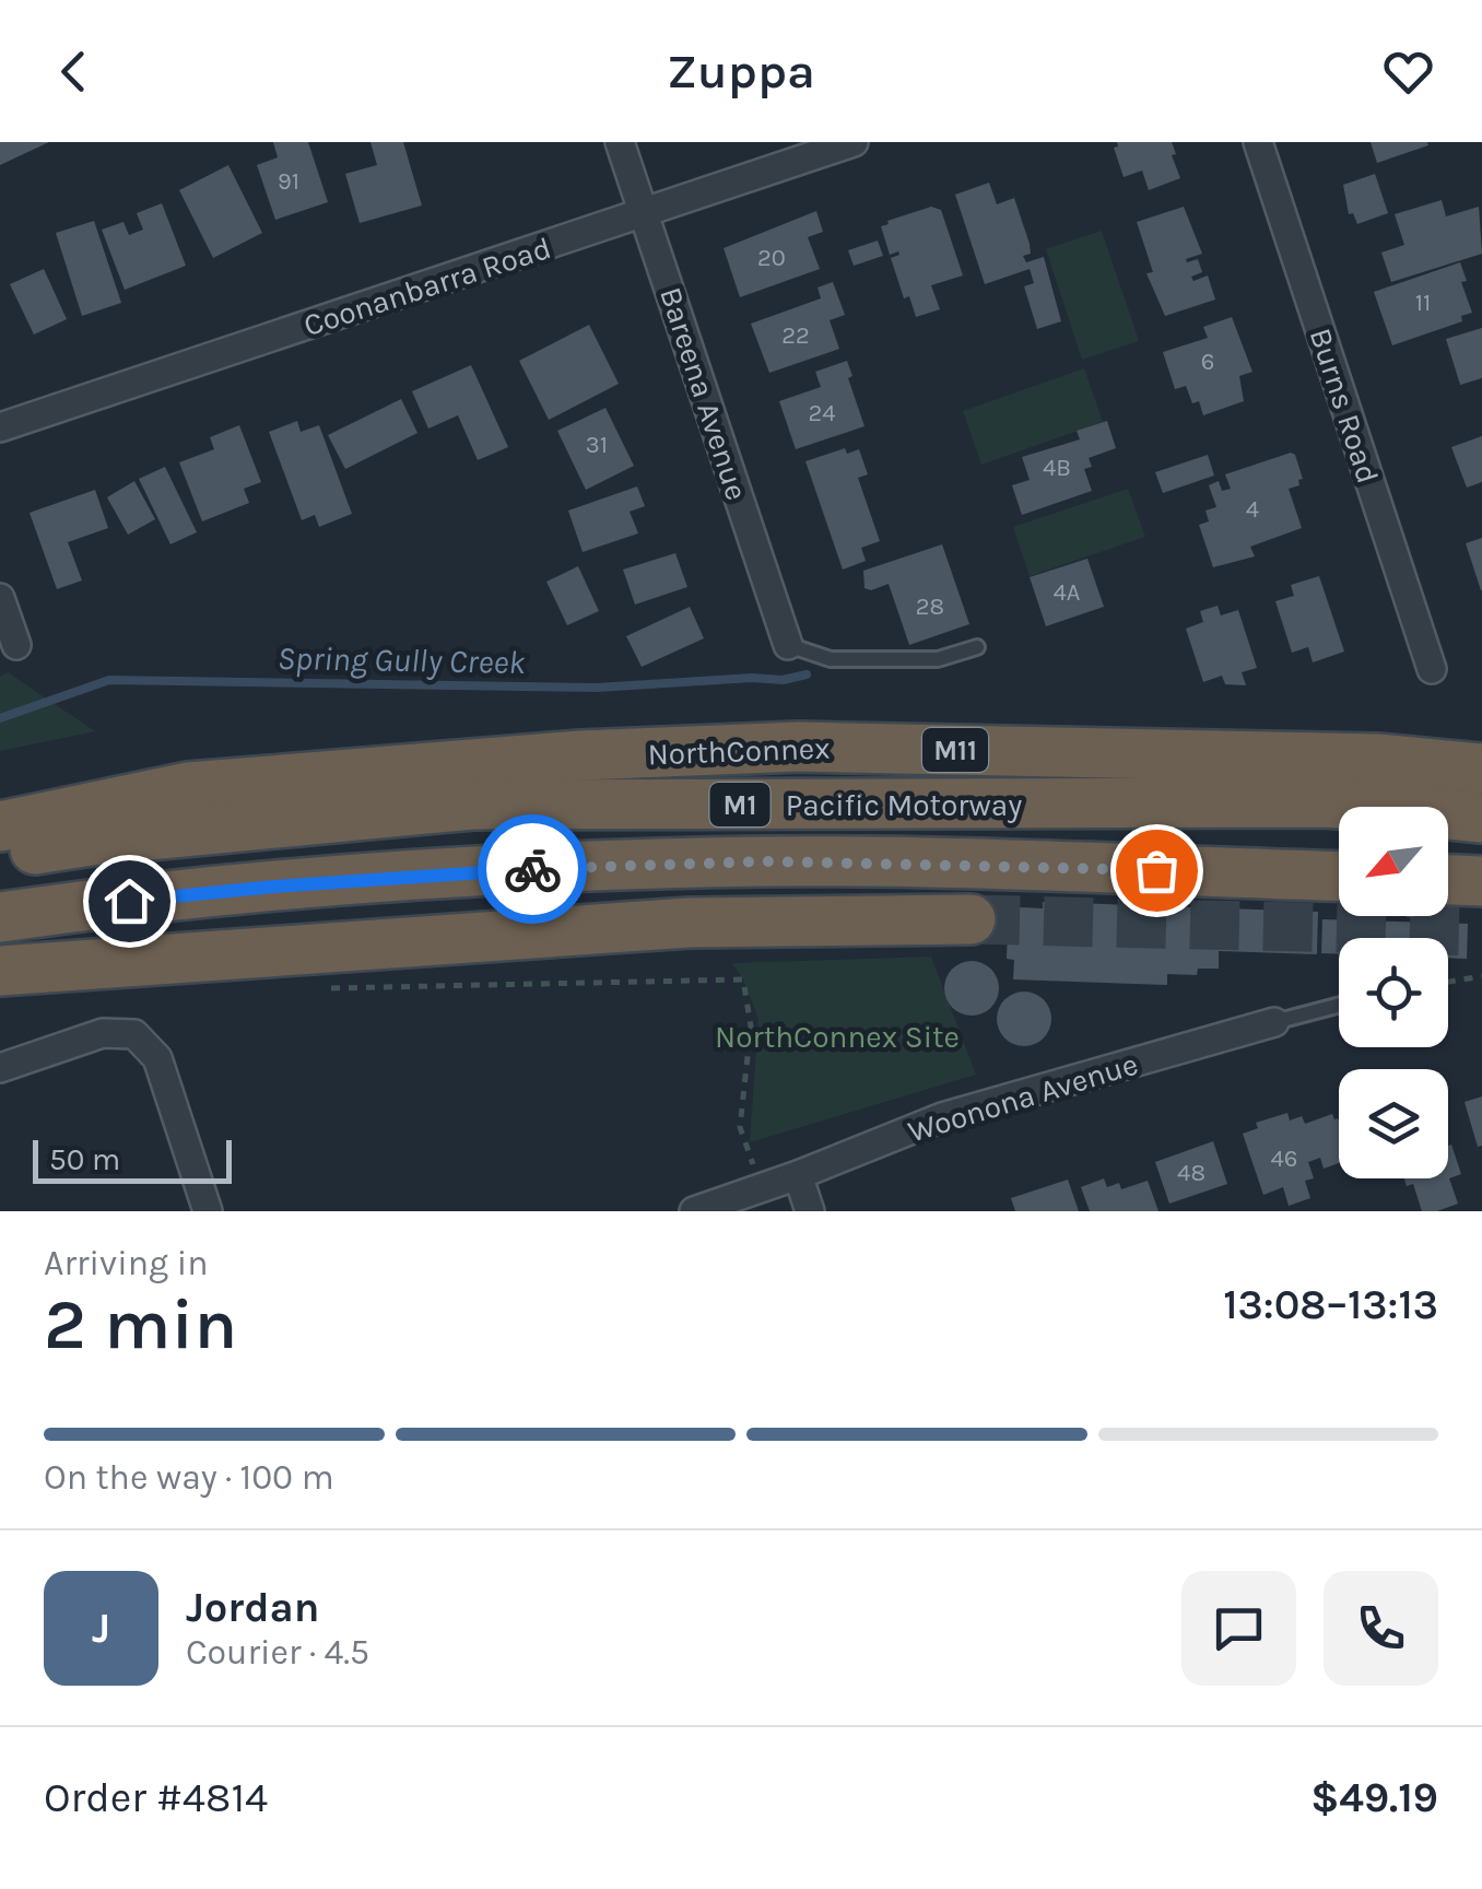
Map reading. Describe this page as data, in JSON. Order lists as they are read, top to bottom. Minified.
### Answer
{"streets":{"highway":["M11","NorthConnex","M1","Pacific Motorway"],"street":["Coonanbarra Road","Bareena Avenue","Burns Road","Woonona Avenue"]},"crossings":[["Coonanbarra Road","Bareena Avenue"]],"water":["Spring Gully Creek"],"parks":["NorthConnex Site"],"house_numbers":["91","20","11","22","6","24","31","4B","4","4A","28","46","48"],"scale_bar":"50 m","north":"bottom left","page":{"header":"Zuppa","scale":"50 m","heading":["2 min","Arriving in","13:08–13:13"],"panel":["Jordan","Courier · 4.5","Order #4814","$49.19"],"bar":"On the way · 100 m","round":"J"}}
